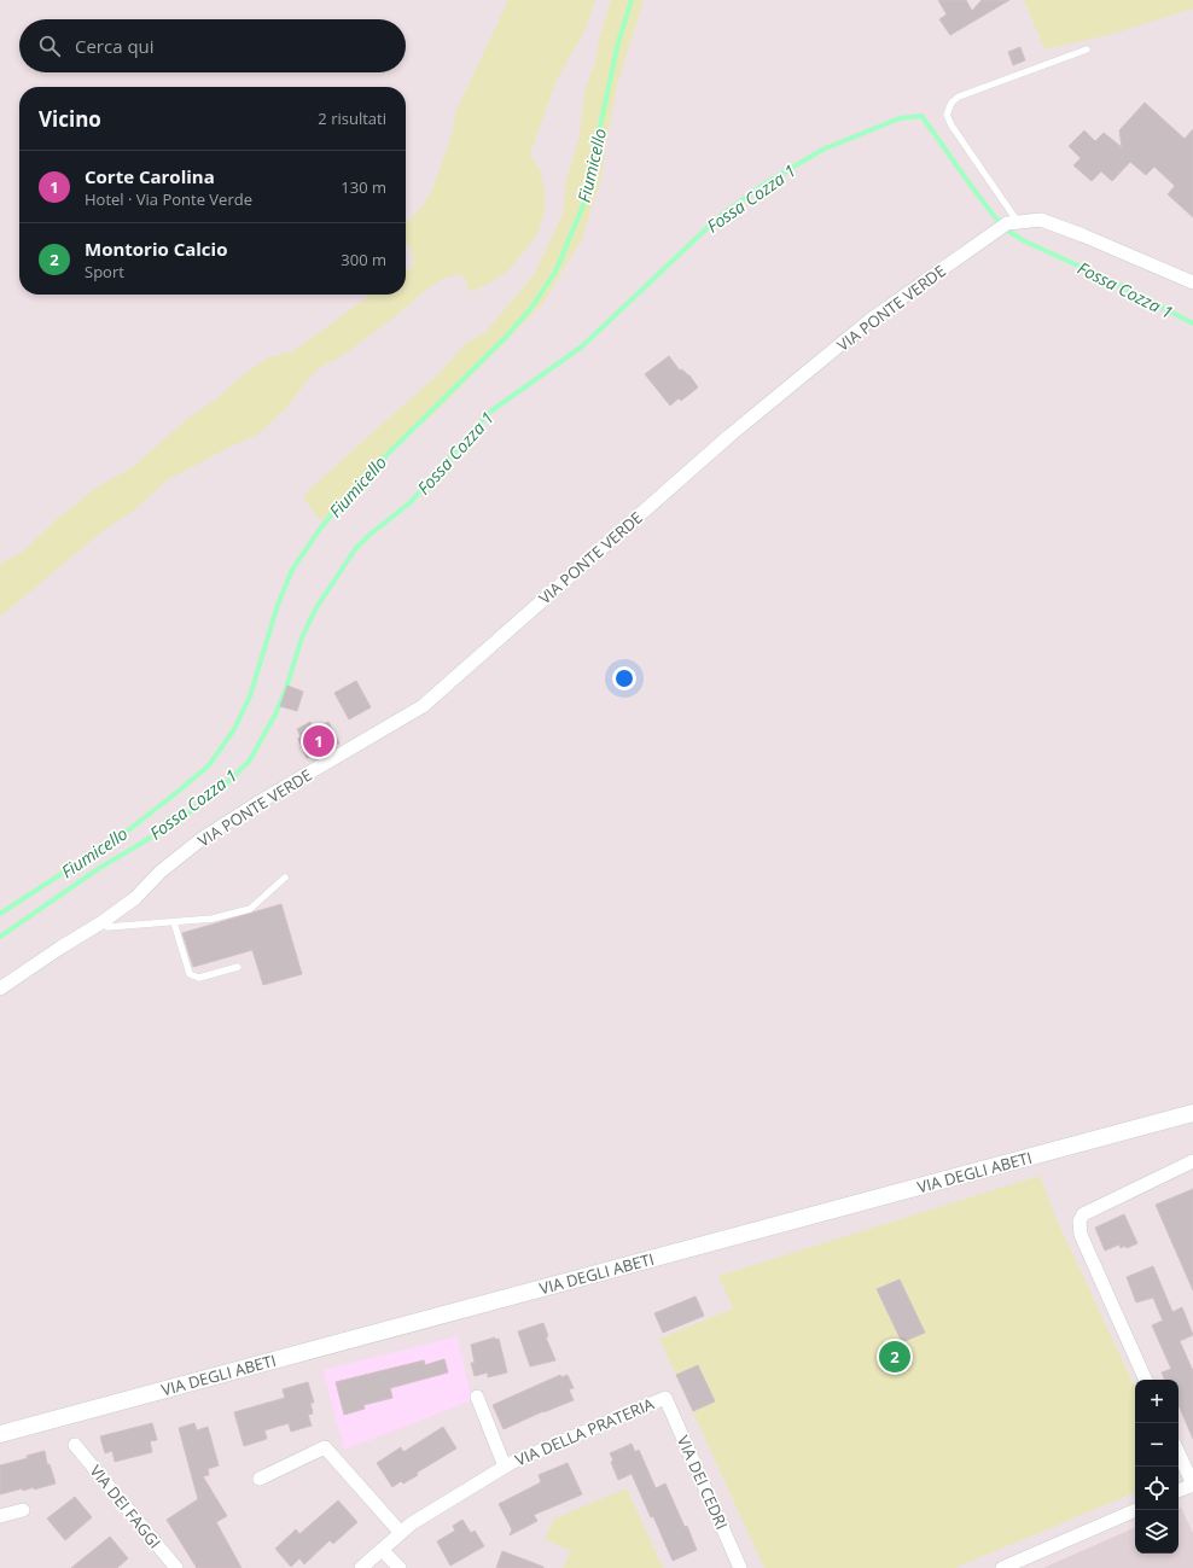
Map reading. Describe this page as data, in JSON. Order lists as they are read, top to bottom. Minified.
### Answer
{"streets":{"street":["VIA PONTE VERDE","VIA DEGLI ABETI","VIA DELLA PRATERIA","VIA DEI CEDRI","VIA DEI FAGGI"]},"crossings":[["VIA DELLA PRATERIA","VIA DEI CEDRI"]],"water":["Fiumicello","Fossa Cozza 1"],"page":{"search":"Cerca qui","heading":["Vicino","2 risultati"],"list":[{"mark":"1","name":"Corte Carolina","note":"Hotel · Via Ponte Verde","value":"130 m"},{"mark":"2","name":"Montorio Calcio","note":"Sport","value":"300 m"}],"pins":["1","2"],"map_buttons":["+","−"]}}
